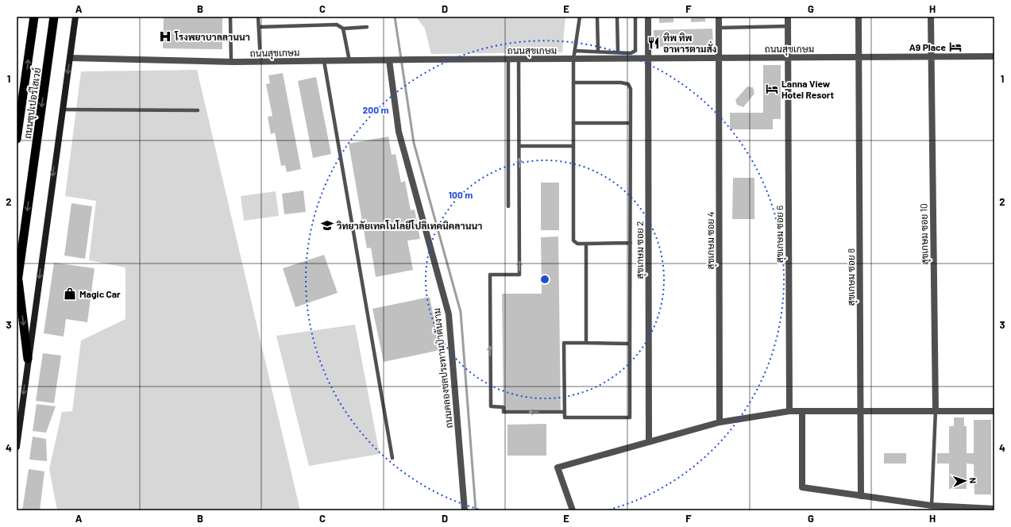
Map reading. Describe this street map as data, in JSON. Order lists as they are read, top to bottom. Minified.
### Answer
{"streets":{"highway":["ถนนซุปเปอร์ไฮเวย์"],"street":["ถนนสุขเกษม","สุขเกษม ซอย 6","สุขเกษม ซอย 10","สุขเกษม ซอย 4","สุขเกษม ซอย 2","สุขเกษม ซอย 8","ถนนคลองชลประทานป่าตันงาม"]},"crossings":[["ถนนสุขเกษม","สุขเกษม ซอย 6"],["ถนนสุขเกษม","สุขเกษม ซอย 10"],["ถนนสุขเกษม","สุขเกษม ซอย 4"],["ถนนสุขเกษม","สุขเกษม ซอย 2"],["ถนนสุขเกษม","สุขเกษม ซอย 8"],["ถนนสุขเกษม","ถนนคลองชลประทานป่าตันงาม"]],"places":{"hospital":["โรงพยาบาลลานนา"],"restaurant":["ทิพ ทิพ อาหารตามสั่ง"],"hotel":["A9 Place","Lanna View Hotel Resort"],"school or university":["วิทยาลัยเทคโนโลยีโปลิเทคนิคลานนา"],"shop":["Magic Car"]},"north":"right","grid":{"columns":["A","B","C","D","E","F","G","H"],"rows":["1","2","3","4"]},"rings":["200 m","100 m"]}
